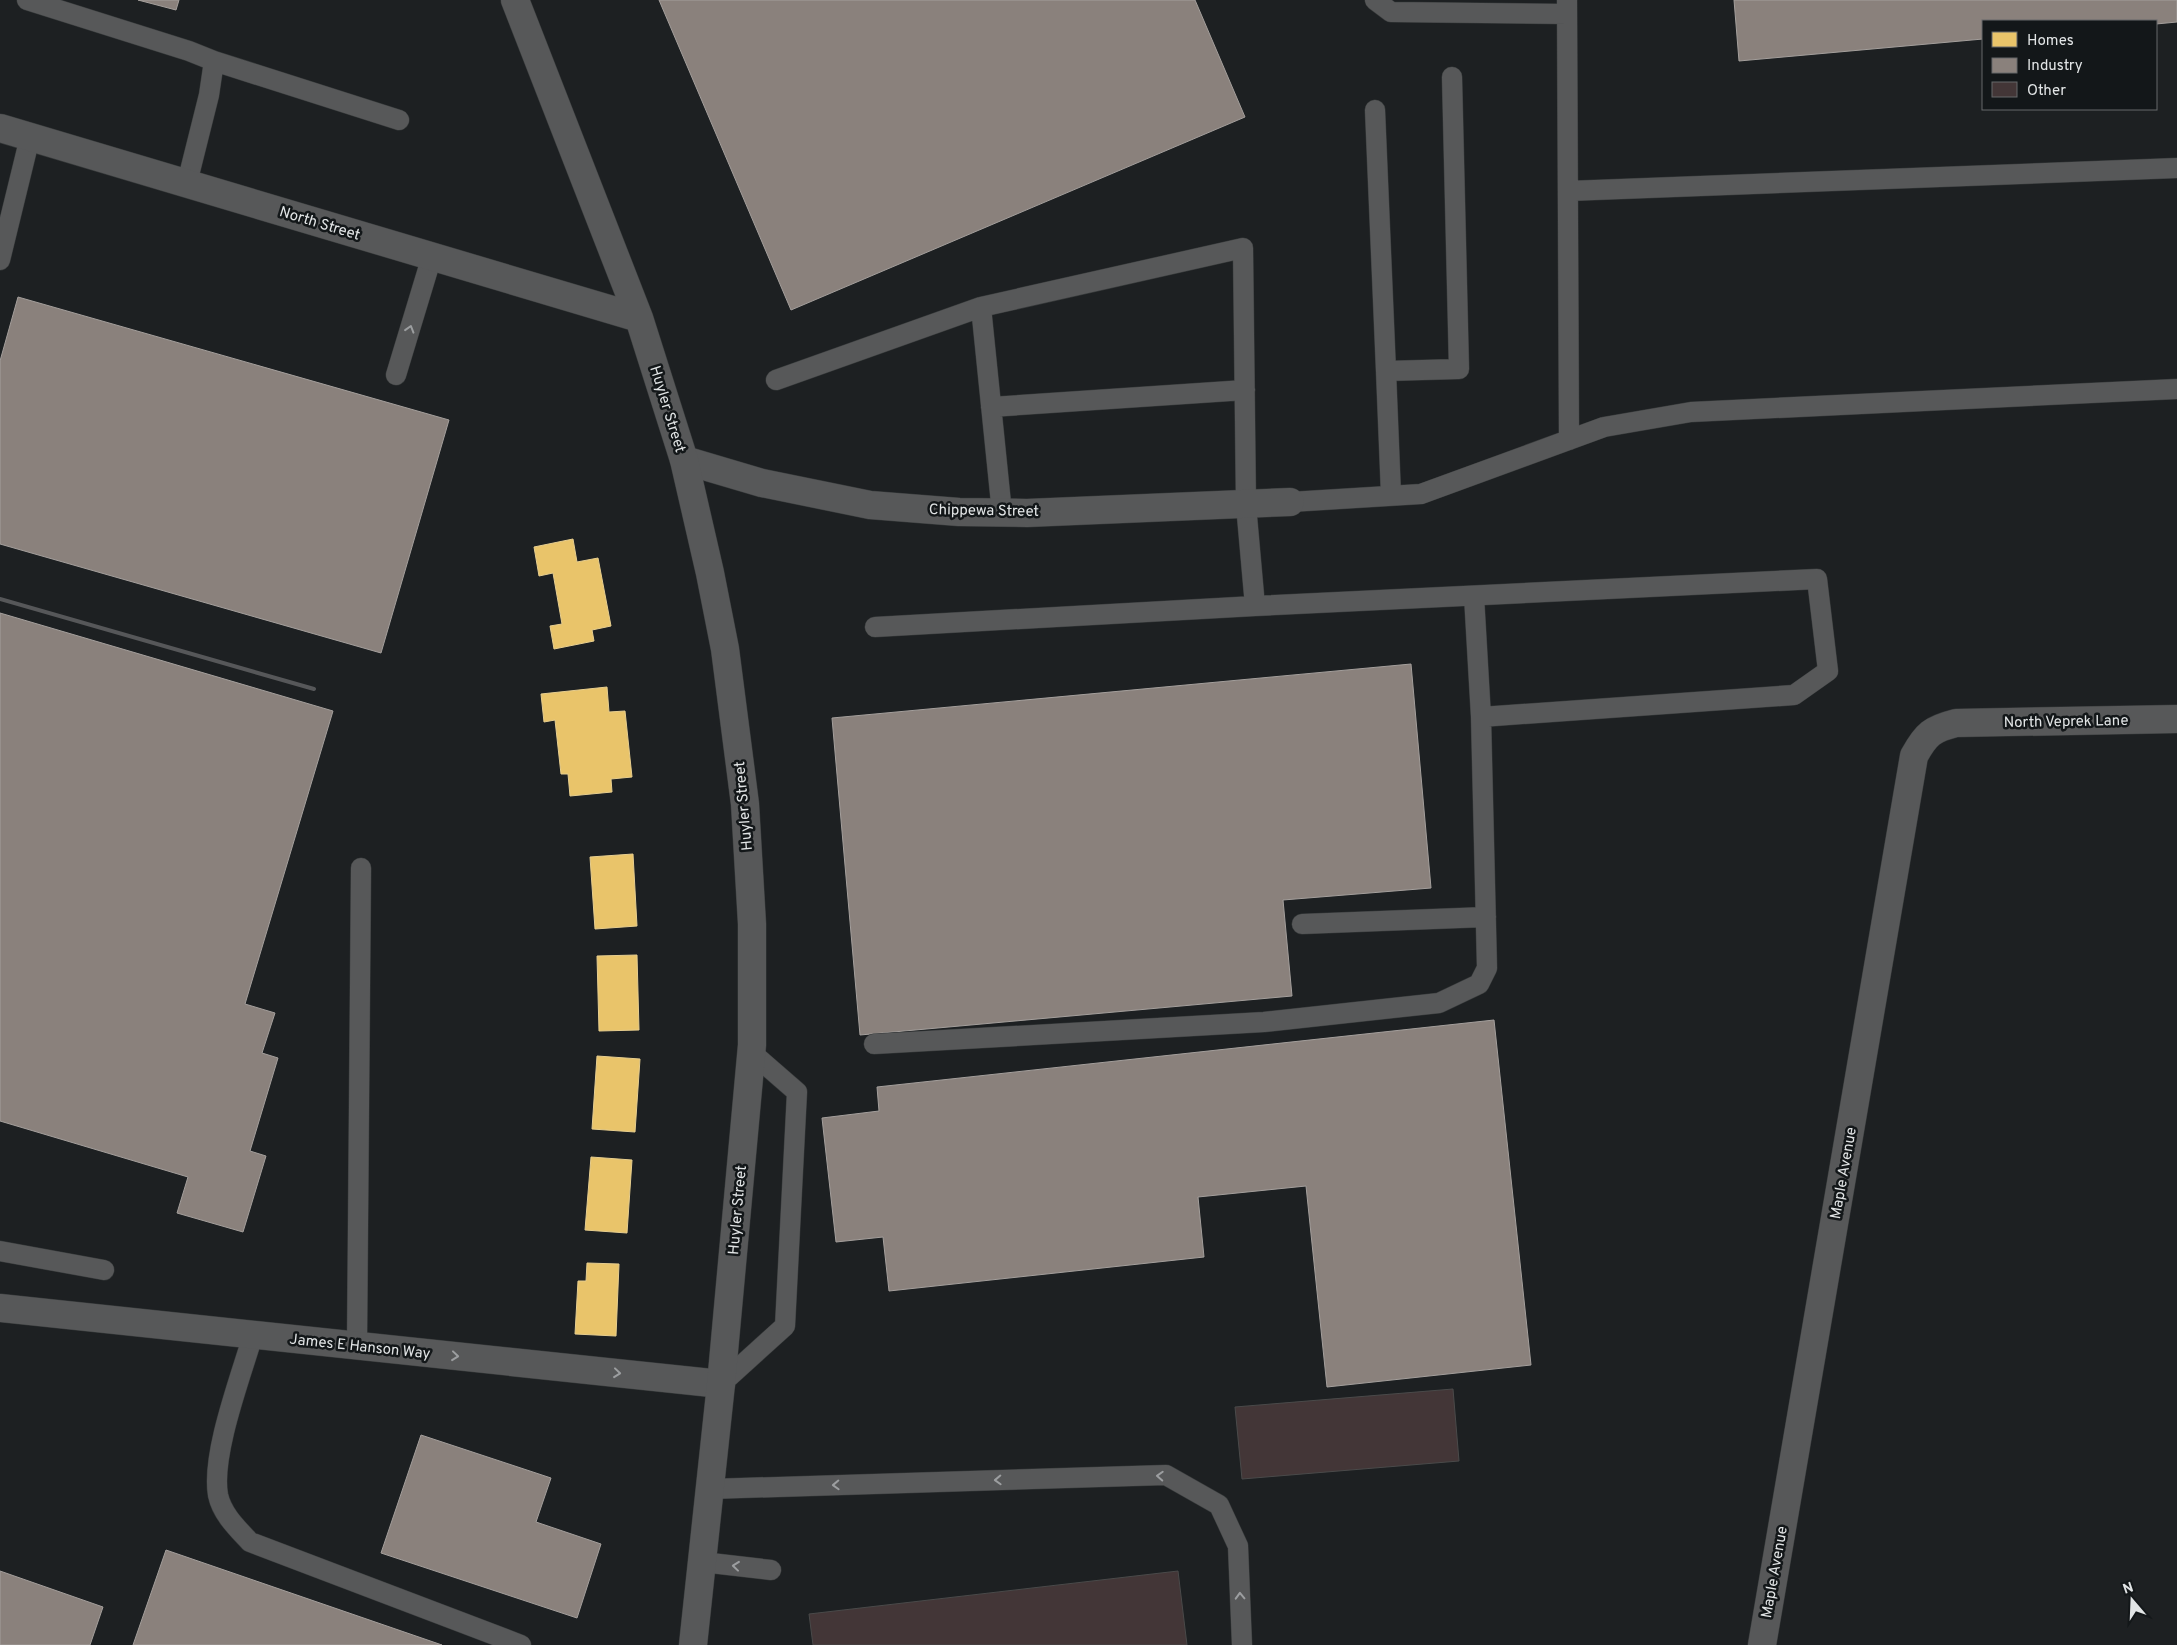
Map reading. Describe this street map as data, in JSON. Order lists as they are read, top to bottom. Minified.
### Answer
{"streets":{"street":["North Street","Huyler Street","Chippewa Street","North Veprek Lane","Maple Avenue","James E Hanson Way"]},"crossings":[["North Street","Huyler Street"],["Huyler Street","Chippewa Street"],["Huyler Street","James E Hanson Way"],["North Veprek Lane","Maple Avenue"]],"one_way":["James E Hanson Way"],"legend":["Homes","Industry","Other"],"north":"top"}
